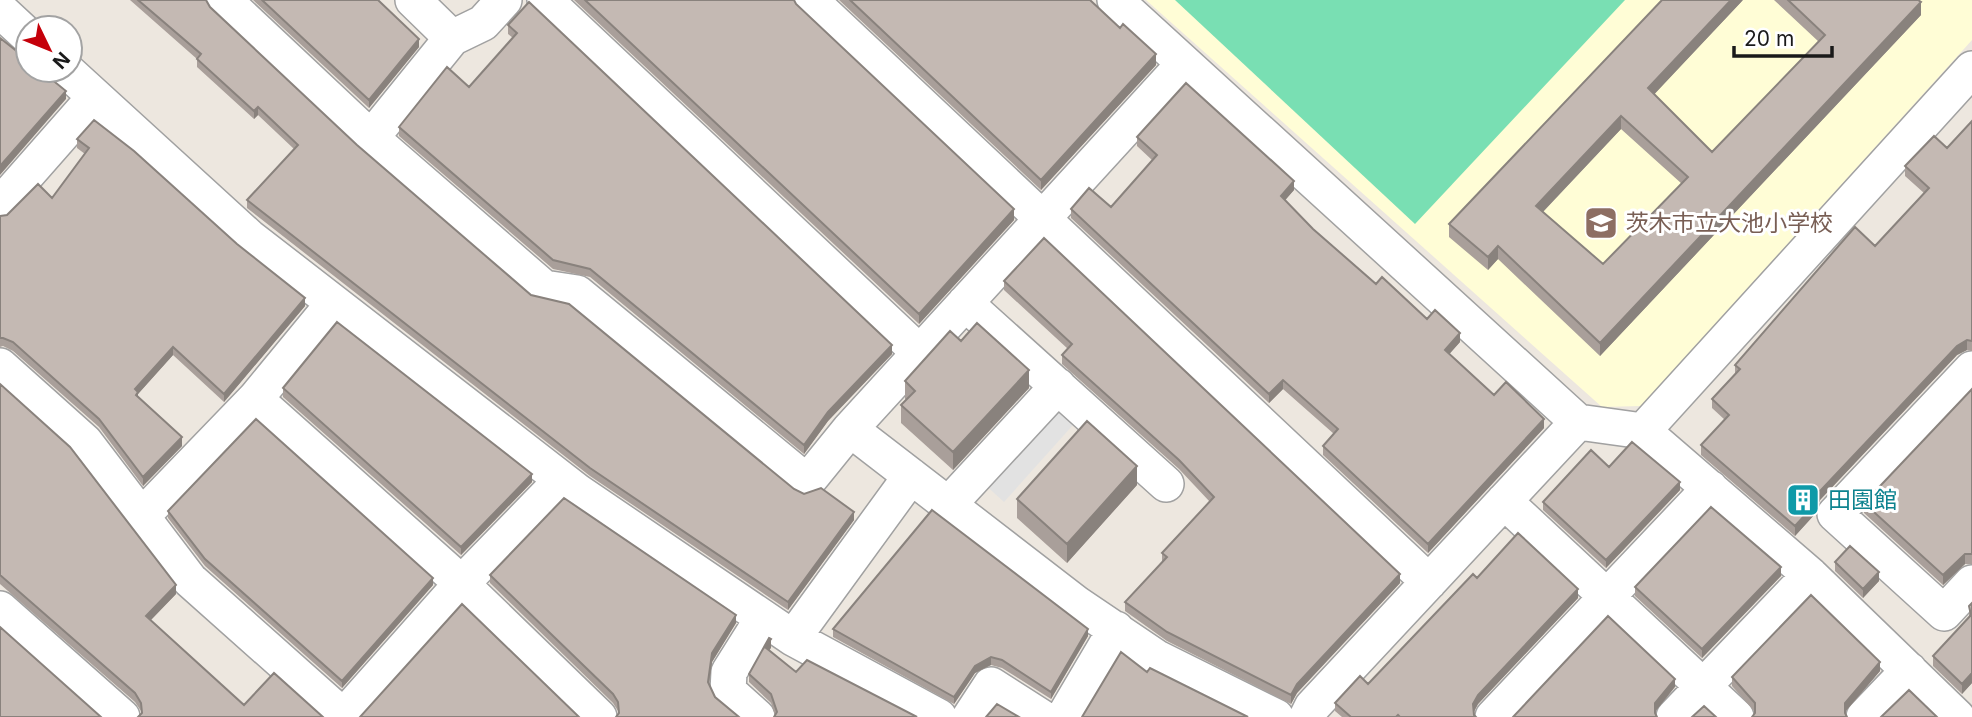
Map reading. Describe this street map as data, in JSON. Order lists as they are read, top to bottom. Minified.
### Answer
{"places":{"school or university":["茨木市立大池小学校"],"building":["田園館"]},"scale_bar":"20 m","north":"bottom right"}
